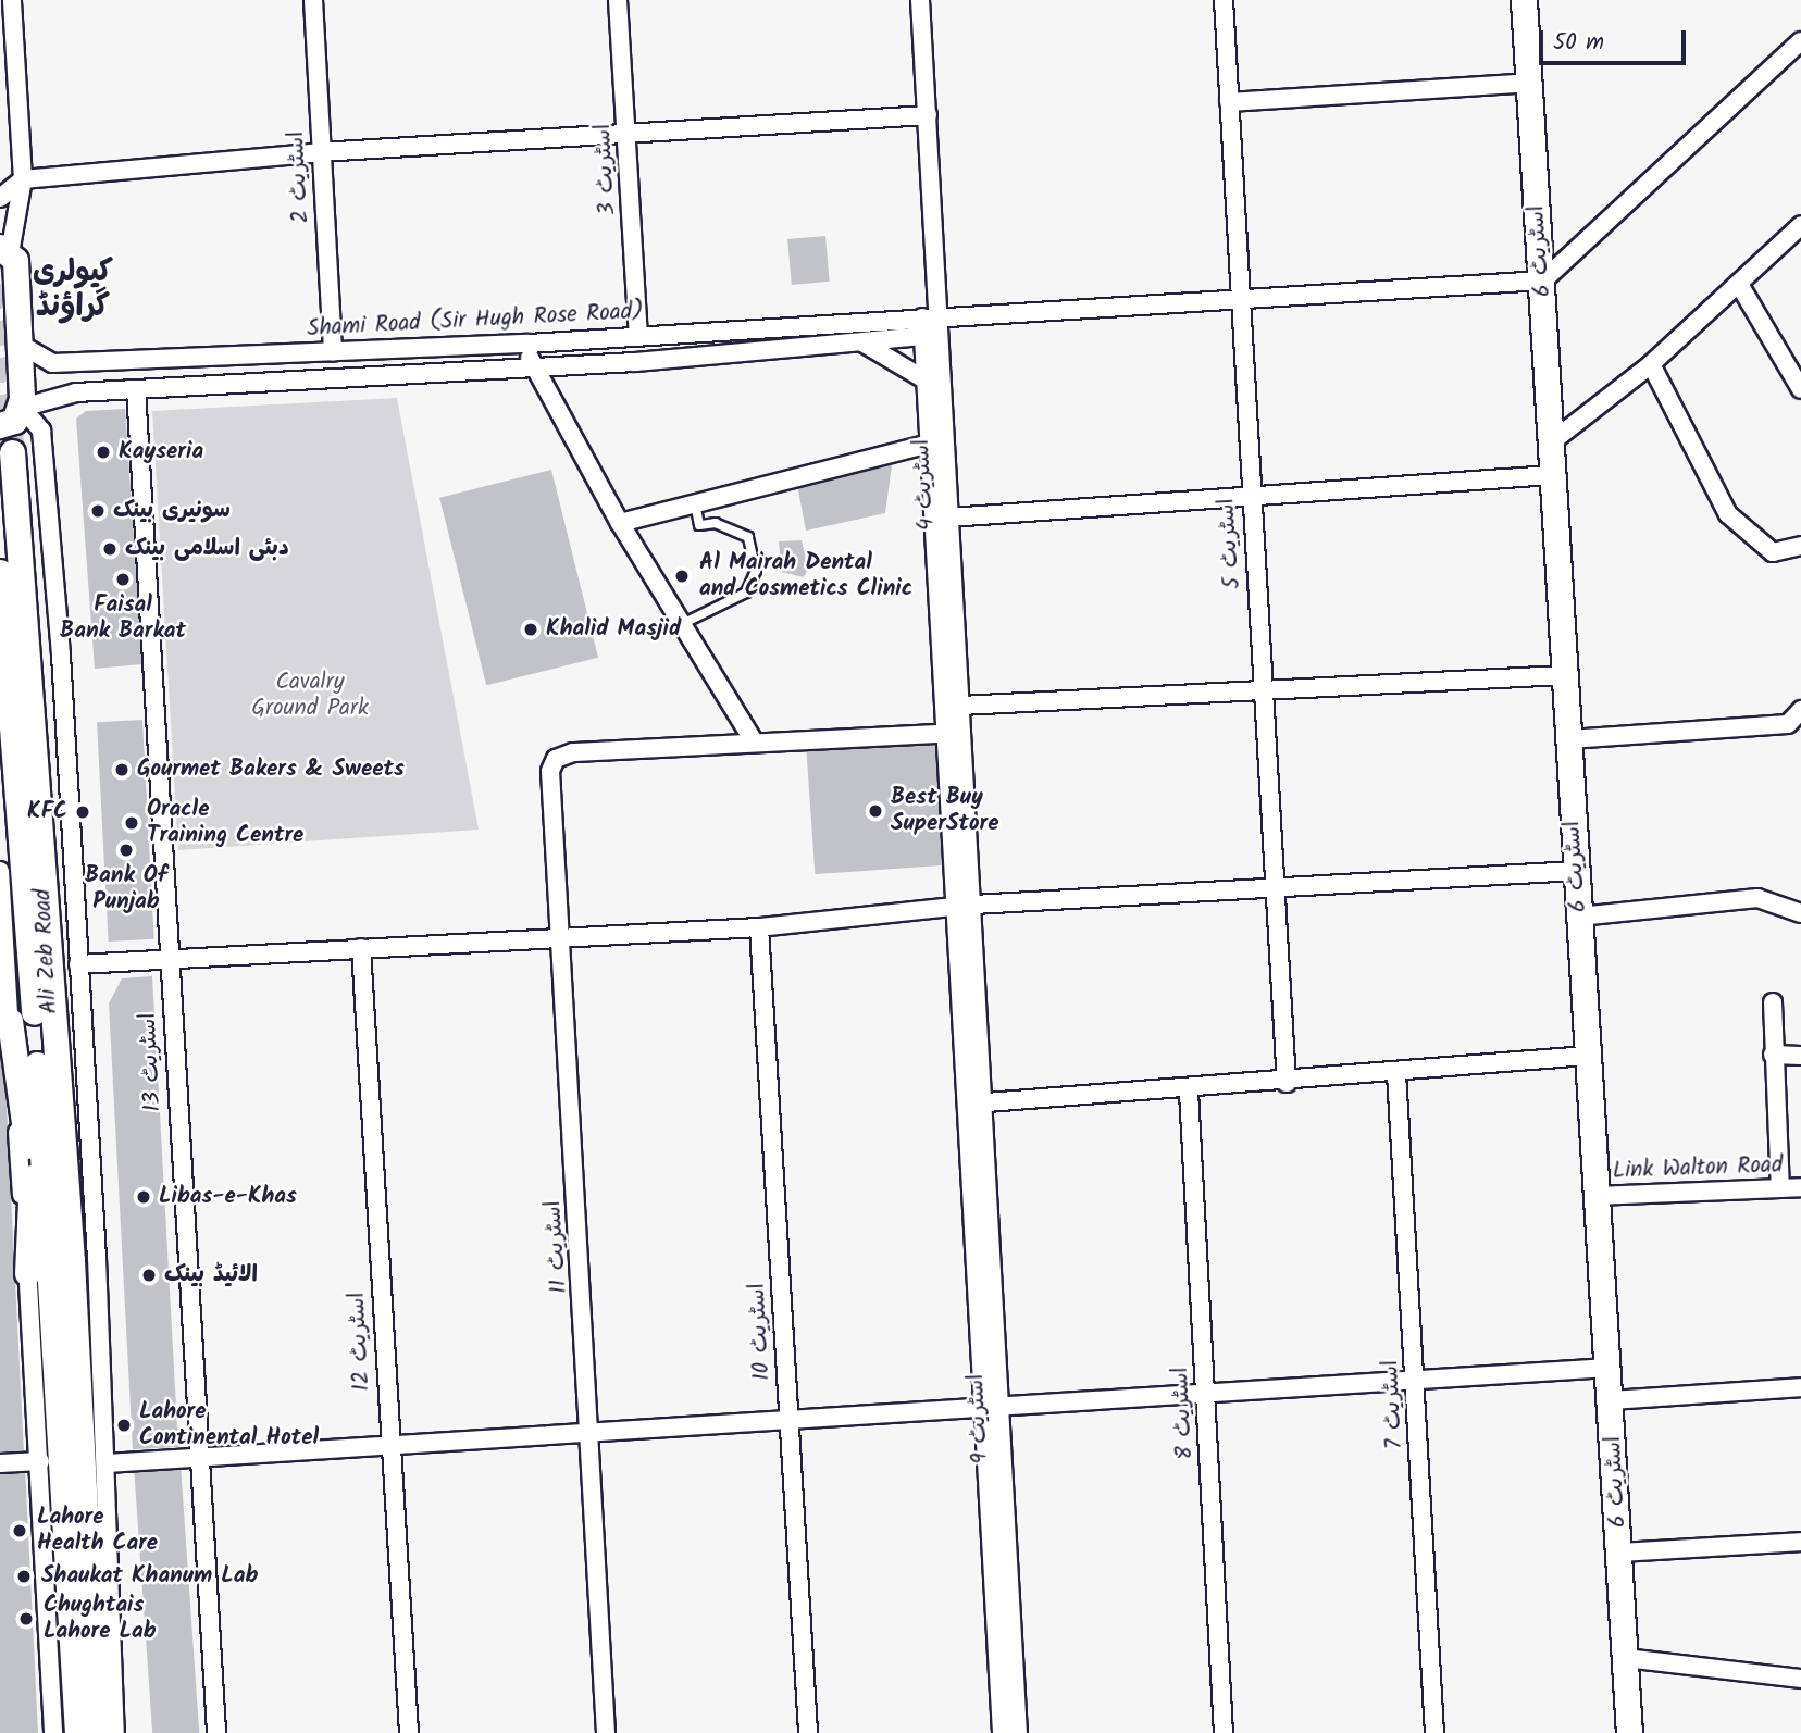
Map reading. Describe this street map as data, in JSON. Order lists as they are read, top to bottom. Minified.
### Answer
{"streets":{"main road":["اسٹریٹ 6","Ali Zeb Road"],"street":["اسٹریٹ 3","اسٹریٹ 2","Shami Road (Sir Hugh Rose Road)","اسٹریٹ 4","اسٹریٹ 5","اسٹریٹ 13","Link Walton Road","اسٹریٹ 11","اسٹریٹ 10","اسٹریٹ 12","اسٹریٹ 7","اسٹریٹ 8","اسٹریٹ 9"]},"crossings":[["اسٹریٹ 3","Shami Road (Sir Hugh Rose Road)"],["اسٹریٹ 2","Shami Road (Sir Hugh Rose Road)"],["اسٹریٹ 6","Link Walton Road"],["Shami Road (Sir Hugh Rose Road)","اسٹریٹ 4"],["اسٹریٹ 4","اسٹریٹ 9"]],"districts":["کیولری گراؤنڈ"],"parks":["Cavalry Ground Park"],"places":["Kayseria","سونیری بینک","دبئی اسلامی بینک","Al Mairah Dental and Cosmetics Clinic","Faisal Bank Barkat","Khalid Masjid","Gourmet Bakers & Sweets","Best Buy SuperStore","KFC","Oracle Training Centre","Bank Of Punjab","Libas-e-Khas","الائیڈ بینک","Lahore Continental Hotel","Lahore Health Care","Shaukat Khanum Lab","Chughtais Lahore Lab"],"scale_bar":"50 m"}
